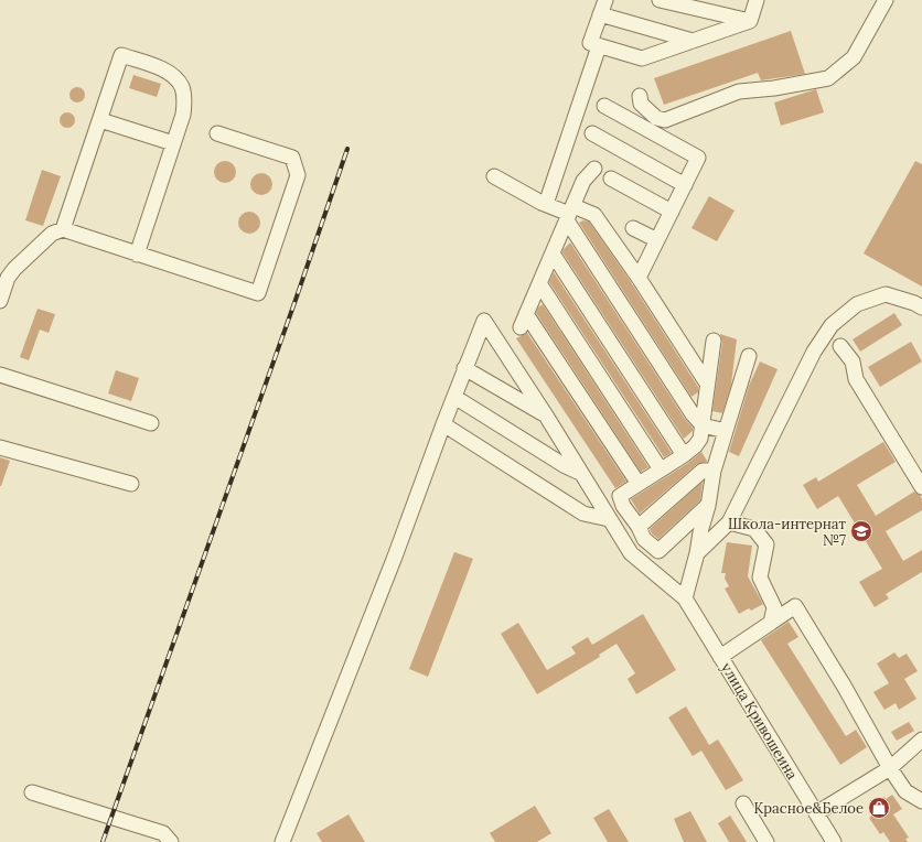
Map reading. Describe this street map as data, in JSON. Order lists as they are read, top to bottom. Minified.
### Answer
{"streets":{"street":["улица Кривошеина"]},"places":{"school or university":["Школа-интернат №7"],"shop":["Красное&Белое"]}}
